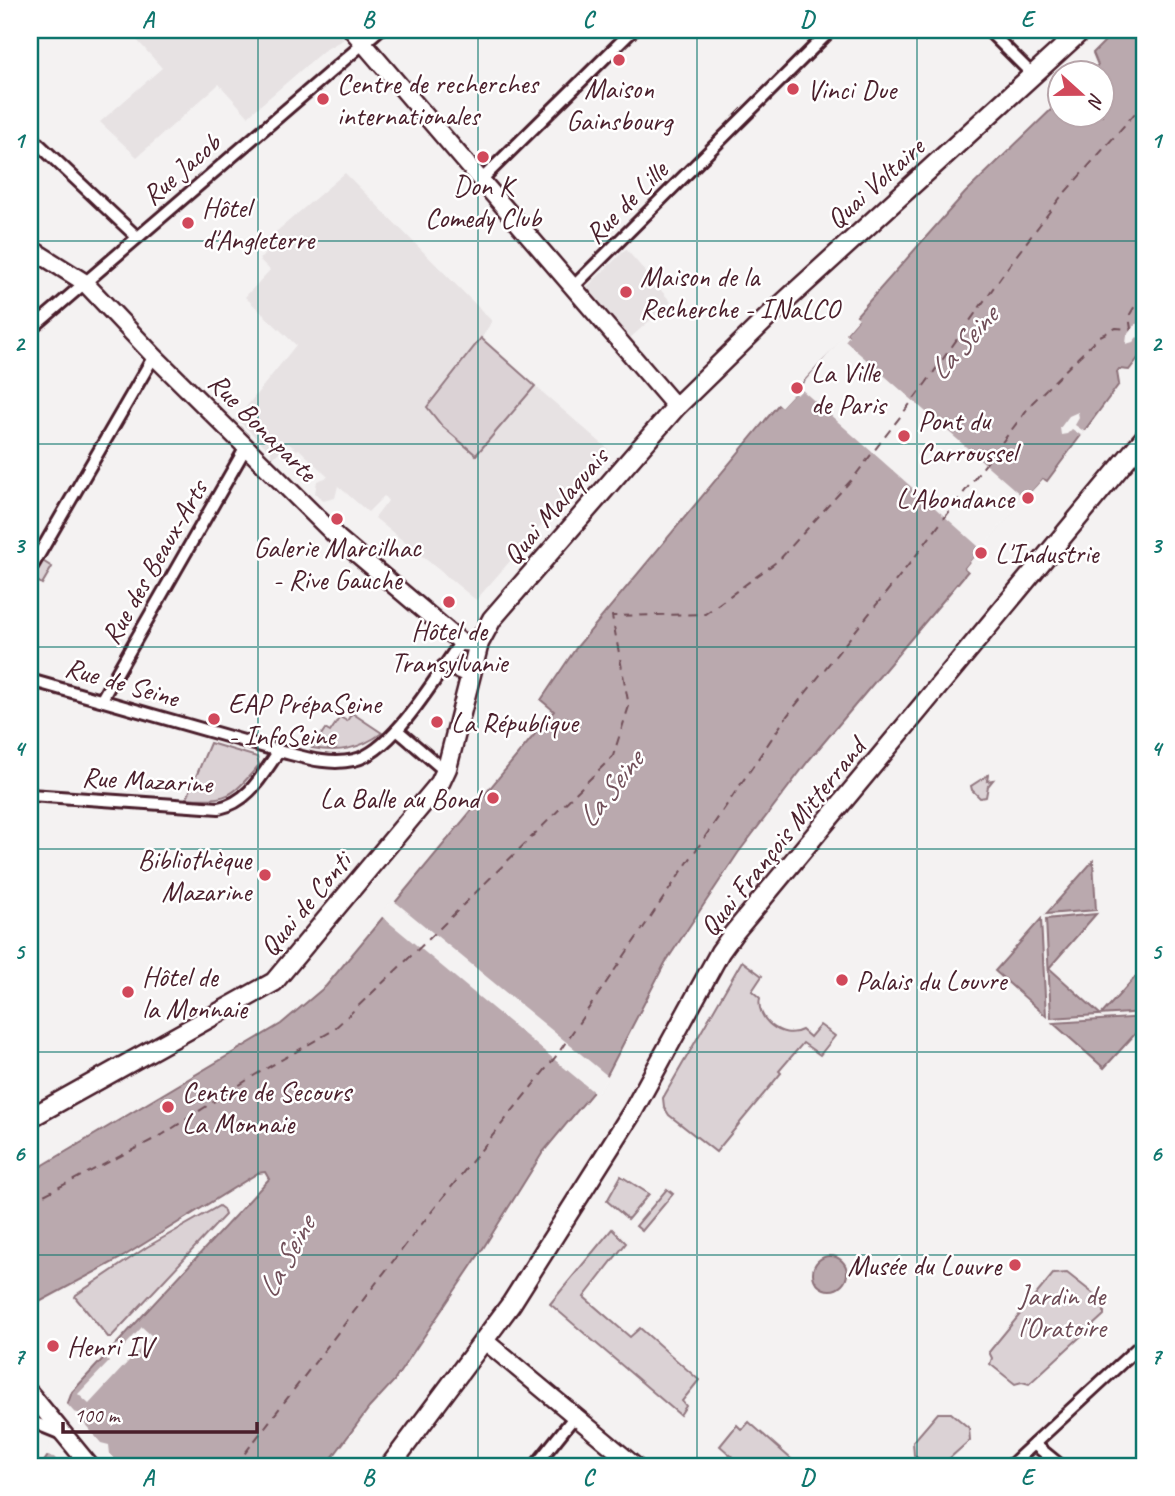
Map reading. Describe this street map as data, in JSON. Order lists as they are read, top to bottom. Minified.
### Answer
{"streets":{"main road":["Quai Voltaire","Quai Malaquais","Quai François Mitterrand","Quai de Conti"],"street":["Rue Jacob","Rue de Lille","Rue Bonaparte","Rue des Beaux-Arts","Rue de Seine","Rue Mazarine"]},"crossings":[["Rue Jacob","Rue Bonaparte"],["Quai Voltaire","Quai Malaquais"],["Rue Bonaparte","Rue des Beaux-Arts"],["Quai Malaquais","Quai de Conti"],["Rue des Beaux-Arts","Rue de Seine"],["Rue de Seine","Rue Mazarine"]],"water":["La Seine"],"parks":["Jardin de l'Oratoire"],"places":["Maison Gainsbourg","Vinci Due","Centre de recherches internationales","Don K Comedy Club","Hôtel d'Angleterre","Maison de la Recherche - INaLCO","La Ville de Paris","Pont du Carroussel","L'Abondance","Galerie Marcilhac - Rive Gauche","L'Industrie","Hôtel de Transylvanie","EAP PrépaSeine - InfoSeine","La République","La Balle au Bond","Bibliothèque Mazarine","Palais du Louvre","Hôtel de la Monnaie","Centre de Secours La Monnaie","Musée du Louvre","Henri IV"],"scale_bar":"100 m","north":"right","grid":{"columns":["A","B","C","D","E"],"rows":["1","2","3","4","5","6","7"]}}
